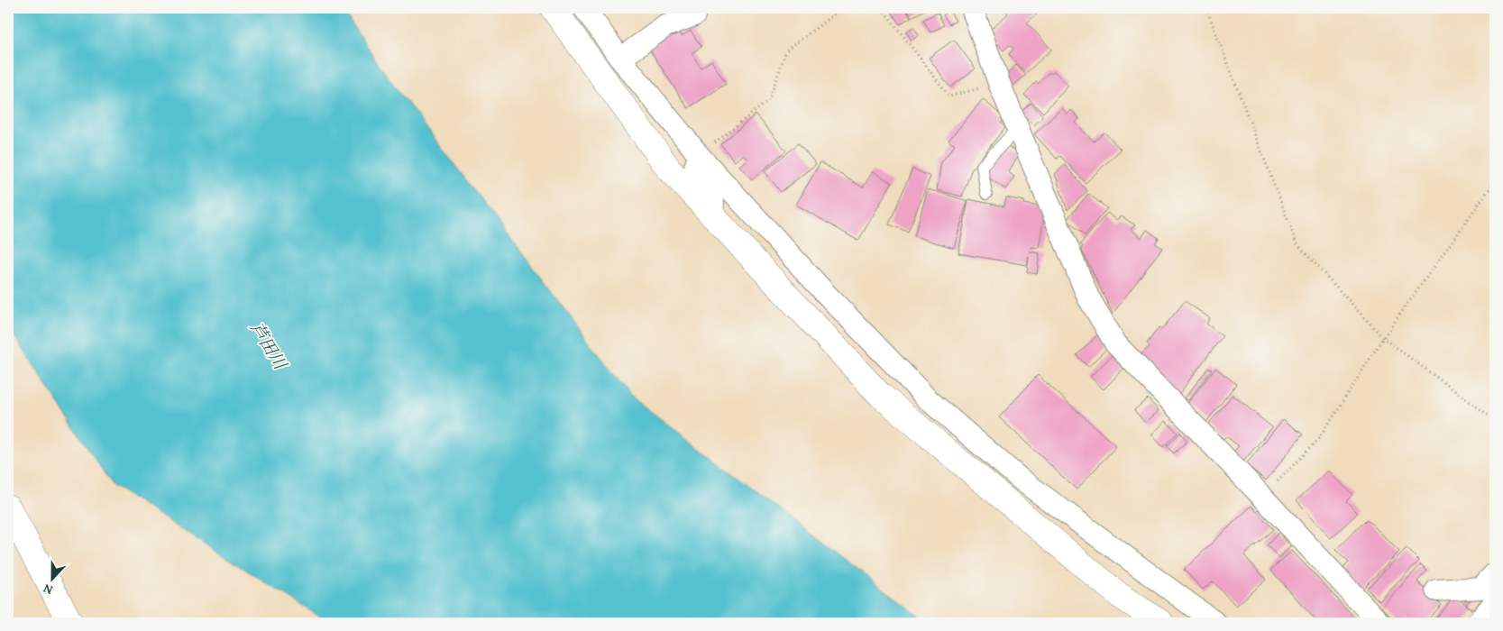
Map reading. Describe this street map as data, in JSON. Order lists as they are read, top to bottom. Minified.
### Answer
{"water":["芦田川"],"north":"bottom"}
